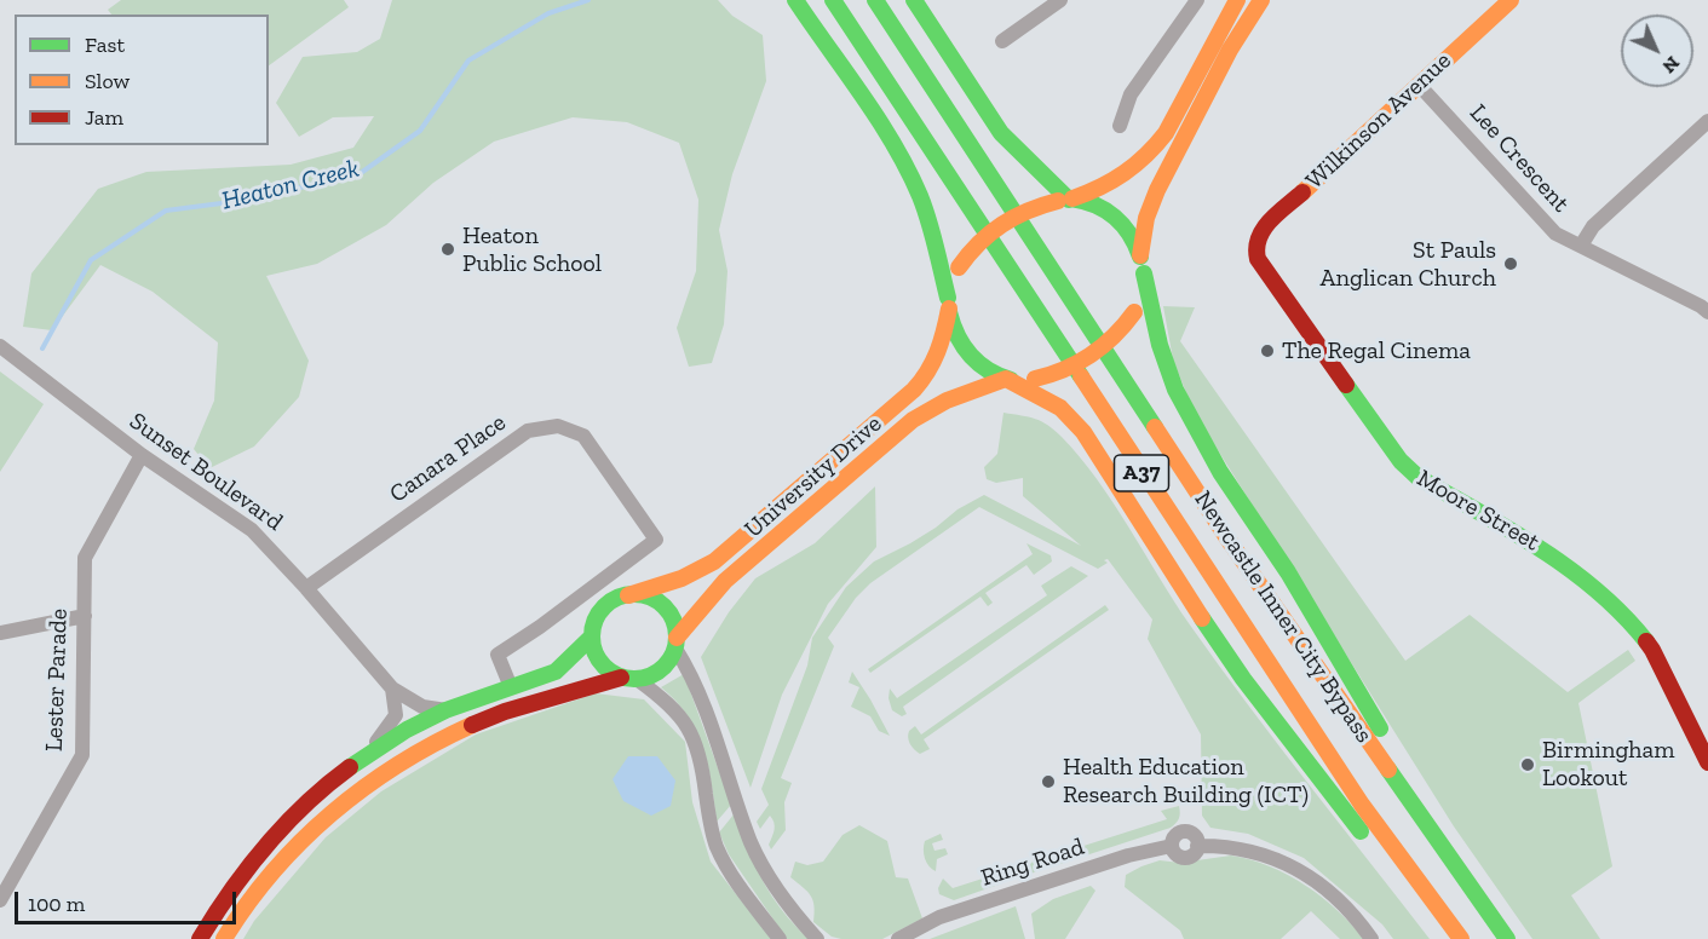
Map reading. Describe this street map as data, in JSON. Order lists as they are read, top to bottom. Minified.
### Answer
{"streets":{"main road":["Wilkinson Avenue","A37","University Drive","Moore Street","Newcastle Inner City Bypass"],"street":["Lee Crescent","Canara Place","Sunset Boulevard","Lester Parade","Ring Road"]},"crossings":[["Wilkinson Avenue","Lee Crescent"],["Wilkinson Avenue","Moore Street"],["Canara Place","Sunset Boulevard"],["Sunset Boulevard","Lester Parade"]],"water":["Heaton Creek"],"places":["Heaton Public School","St Pauls Anglican Church","The Regal Cinema","Birmingham Lookout","Health Education Research Building (ICT)"],"legend":["Fast","Slow","Jam"],"scale_bar":"100 m","north":"bottom right"}
